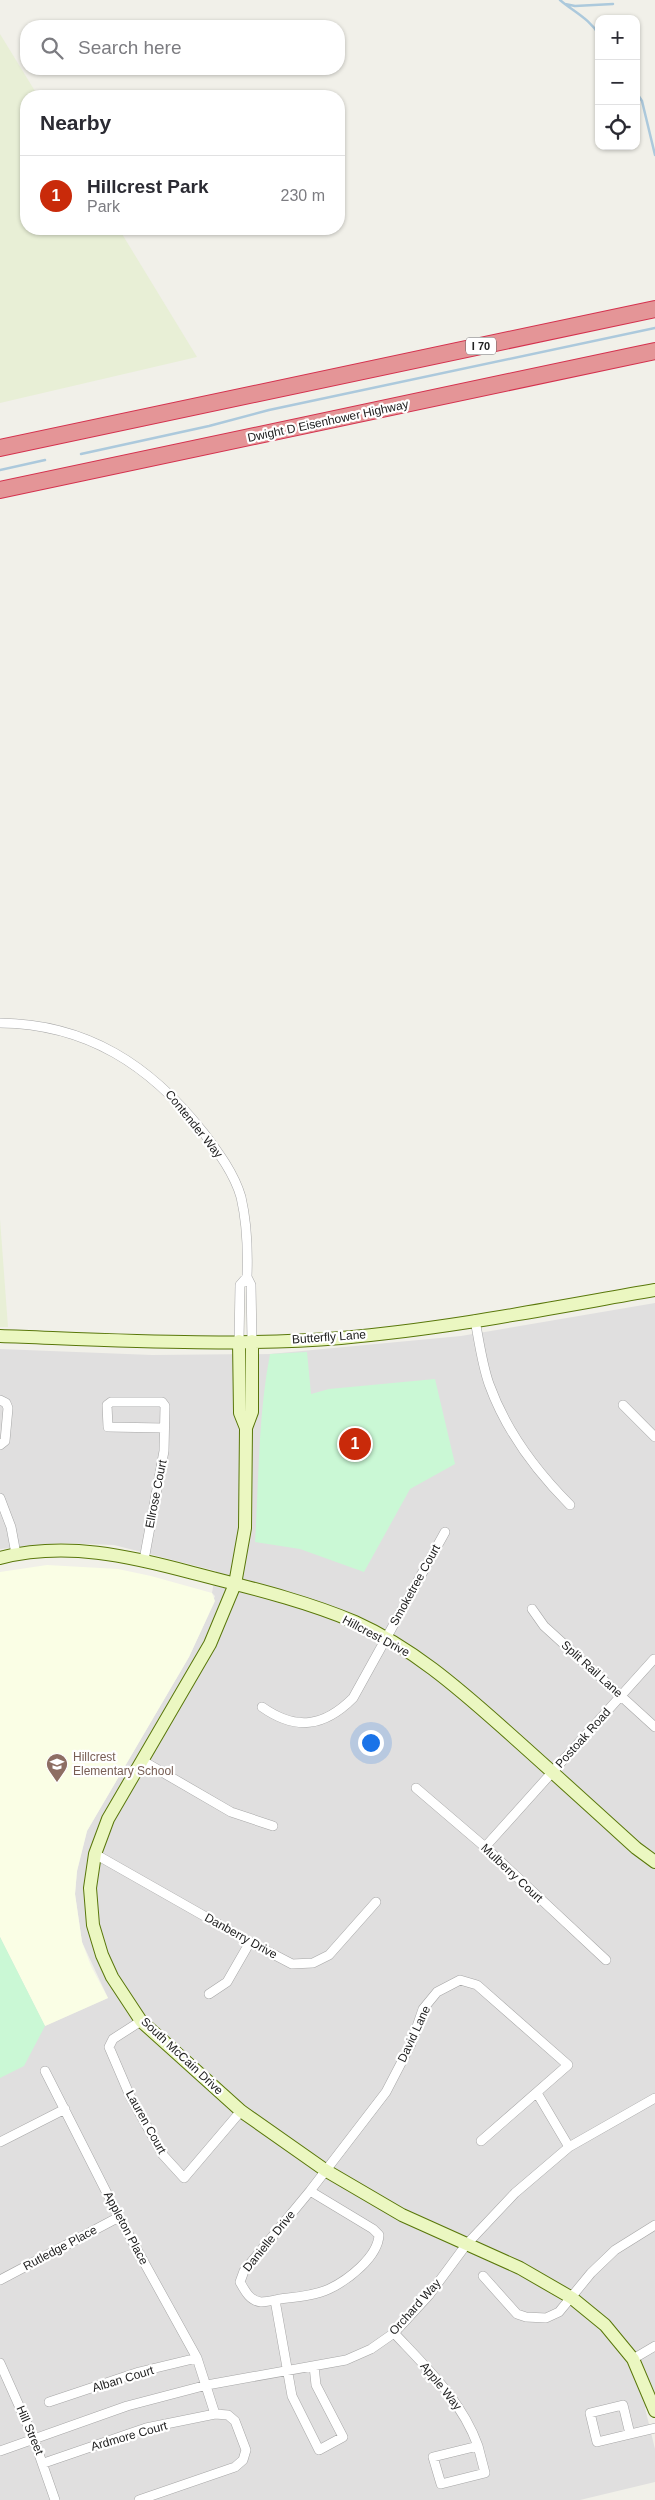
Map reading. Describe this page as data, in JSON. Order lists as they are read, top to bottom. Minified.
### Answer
{"streets":{"highway":["I 70","Dwight D Eisenhower Highway"],"street":["Contender Way","Butterfly Lane","Ellrose Court","Smoketree Court","Hillcrest Drive","Split Rail Lane","Postoak Road","Mulberry Court","Danberry Drive","David Lane","South McCain Drive","Lauren Court","Appleton Place","Danielle Drive","Rutledge Place","Orchard Way","Alban Court","Apple Way","Hill Street","Ardmore Court"]},"crossings":[["Contender Way","Butterfly Lane"],["Contender Way","South McCain Drive"],["Butterfly Lane","South McCain Drive"],["Ellrose Court","Hillcrest Drive"],["Smoketree Court","Hillcrest Drive"],["Hillcrest Drive","Postoak Road"],["Hillcrest Drive","South McCain Drive"],["Split Rail Lane","Postoak Road"],["Postoak Road","Mulberry Court"],["Danberry Drive","South McCain Drive"],["David Lane","South McCain Drive"],["David Lane","Danielle Drive"],["South McCain Drive","Lauren Court"],["South McCain Drive","Danielle Drive"],["South McCain Drive","Orchard Way"],["Appleton Place","Rutledge Place"],["Appleton Place","Orchard Way"],["Appleton Place","Alban Court"],["Orchard Way","Apple Way"],["Orchard Way","Hill Street"],["Hill Street","Ardmore Court"]],"places":{"school or university":["Hillcrest Elementary School"]},"page":{"map_buttons":["+","−"],"search":"Search here","heading":"Nearby","list":[{"mark":"1","name":"Hillcrest Park","note":"Park","value":"230 m"}],"pins":"1"}}
